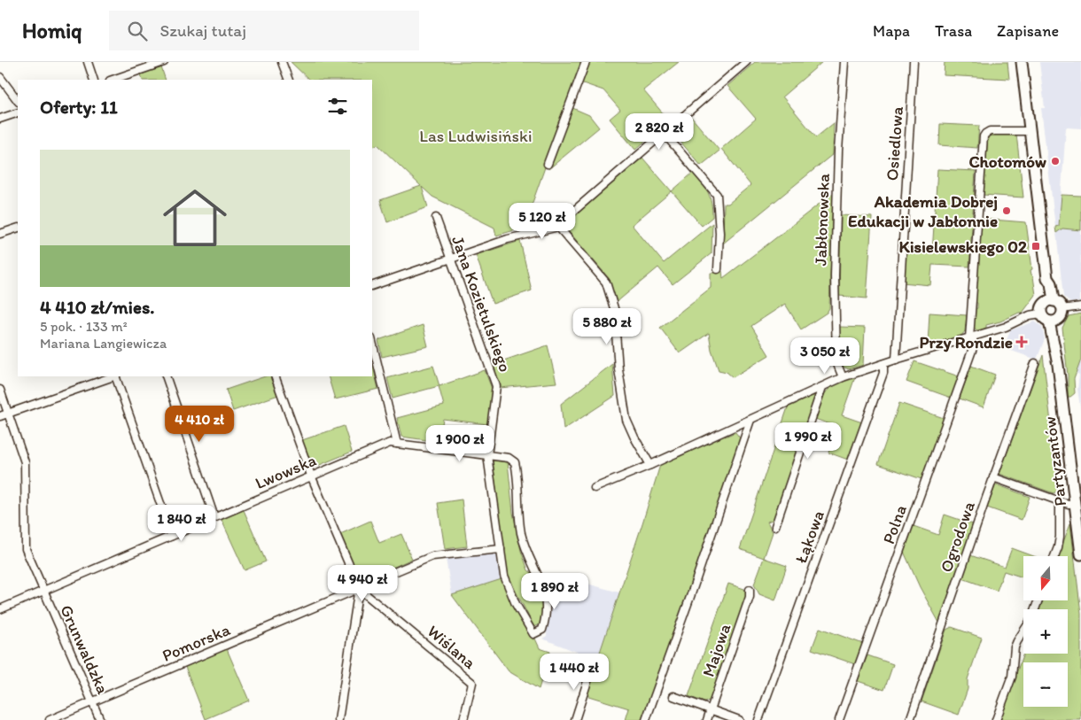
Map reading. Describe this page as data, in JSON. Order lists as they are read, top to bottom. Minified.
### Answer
{"streets":{"street":["Osiedlowa","Jabłonowska","Jana Kozietulskiego","Partyzantów","Lwowska","Polna","Łąkowa","Ogrodowa","Pomorska","Wiślana","Grunwaldzka","Majowa"]},"crossings":[["Jana Kozietulskiego","Lwowska"],["Jana Kozietulskiego","Pomorska"],["Lwowska","Grunwaldzka"],["Pomorska","Wiślana"],["Pomorska","Grunwaldzka"]],"parks":["Las Ludwisiński"],"places":{"other":["Chotomów","Akademia Dobrej Edukacji w Jabłonnie"],"transit":["Kisielewskiego 02"],"health":["Przy Rondzie"]},"north":"bottom","page":{"header":"Homiq","search":"Szukaj tutaj","nav":["Mapa","Trasa","Zapisane"],"heading":"Oferty: 11","price":["2 820 zł","5 120 zł","5 880 zł","3 050 zł","4 410 zł","1 990 zł","1 900 zł","1 840 zł","4 940 zł","1 890 zł","1 440 zł"],"list":[{"name":"4 410 zł/mies.","note":"5 pok. · 133 m² · Mariana Langiewicza"}],"map_buttons":["+","−"]}}
